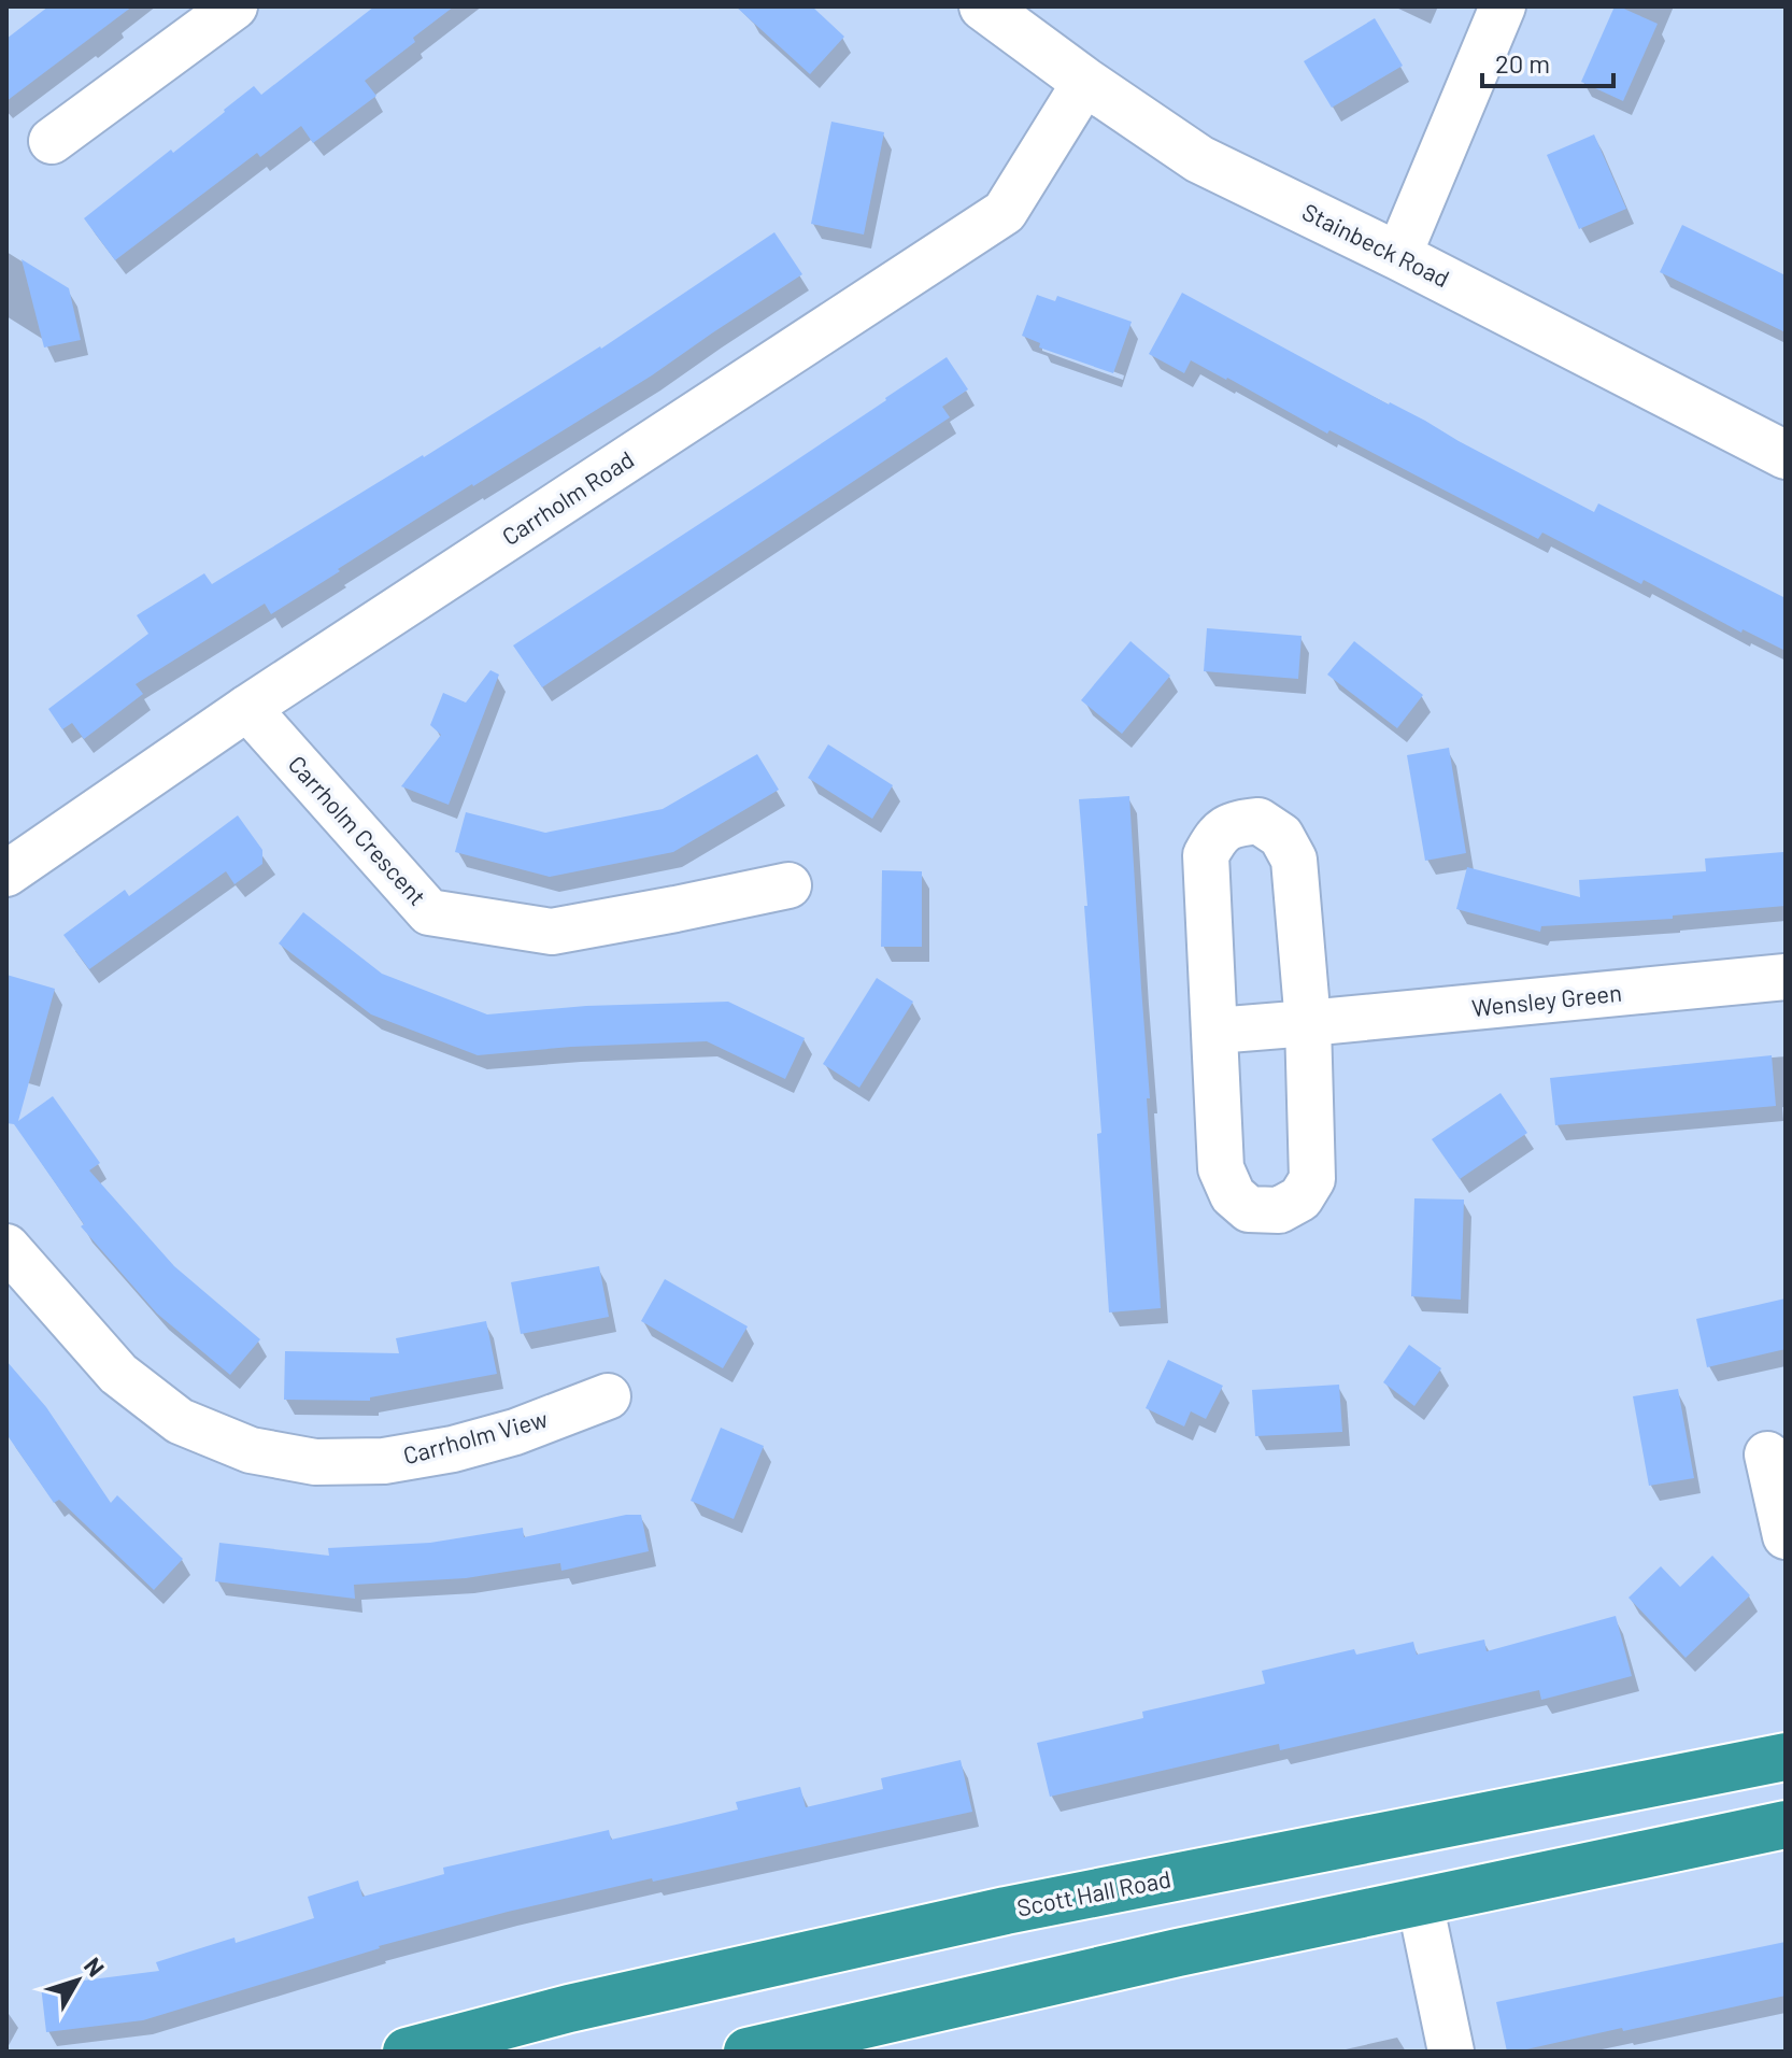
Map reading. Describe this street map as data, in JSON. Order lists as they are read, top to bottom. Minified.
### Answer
{"streets":{"highway":["Scott Hall Road"],"street":["Stainbeck Road","Carrholm Road","Carrholm Crescent","Wensley Green","Carrholm View"]},"crossings":[["Stainbeck Road","Carrholm Road"],["Carrholm Road","Carrholm Crescent"]],"scale_bar":"20 m","north":"top right"}
